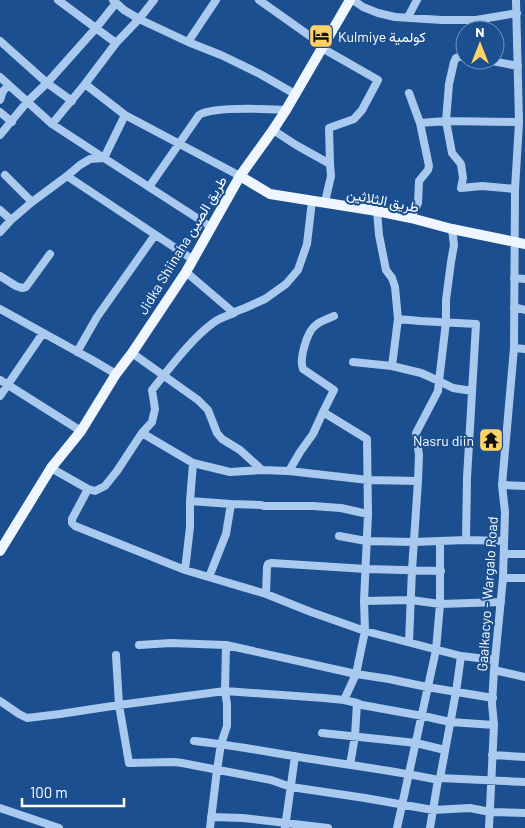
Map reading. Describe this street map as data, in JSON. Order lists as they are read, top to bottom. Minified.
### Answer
{"streets":{"main road":["طريق الثلاثين","Jidka Shiinaha طريق الصين"],"street":["Gaalkacyo - Wargalo Road"]},"crossings":[["طريق الثلاثين","Jidka Shiinaha طريق الصين"],["طريق الثلاثين","Gaalkacyo - Wargalo Road"]],"places":{"hotel":["Kulmiye كولمية"],"temple":["Nasru diin"]},"scale_bar":"100 m","north":"top"}
